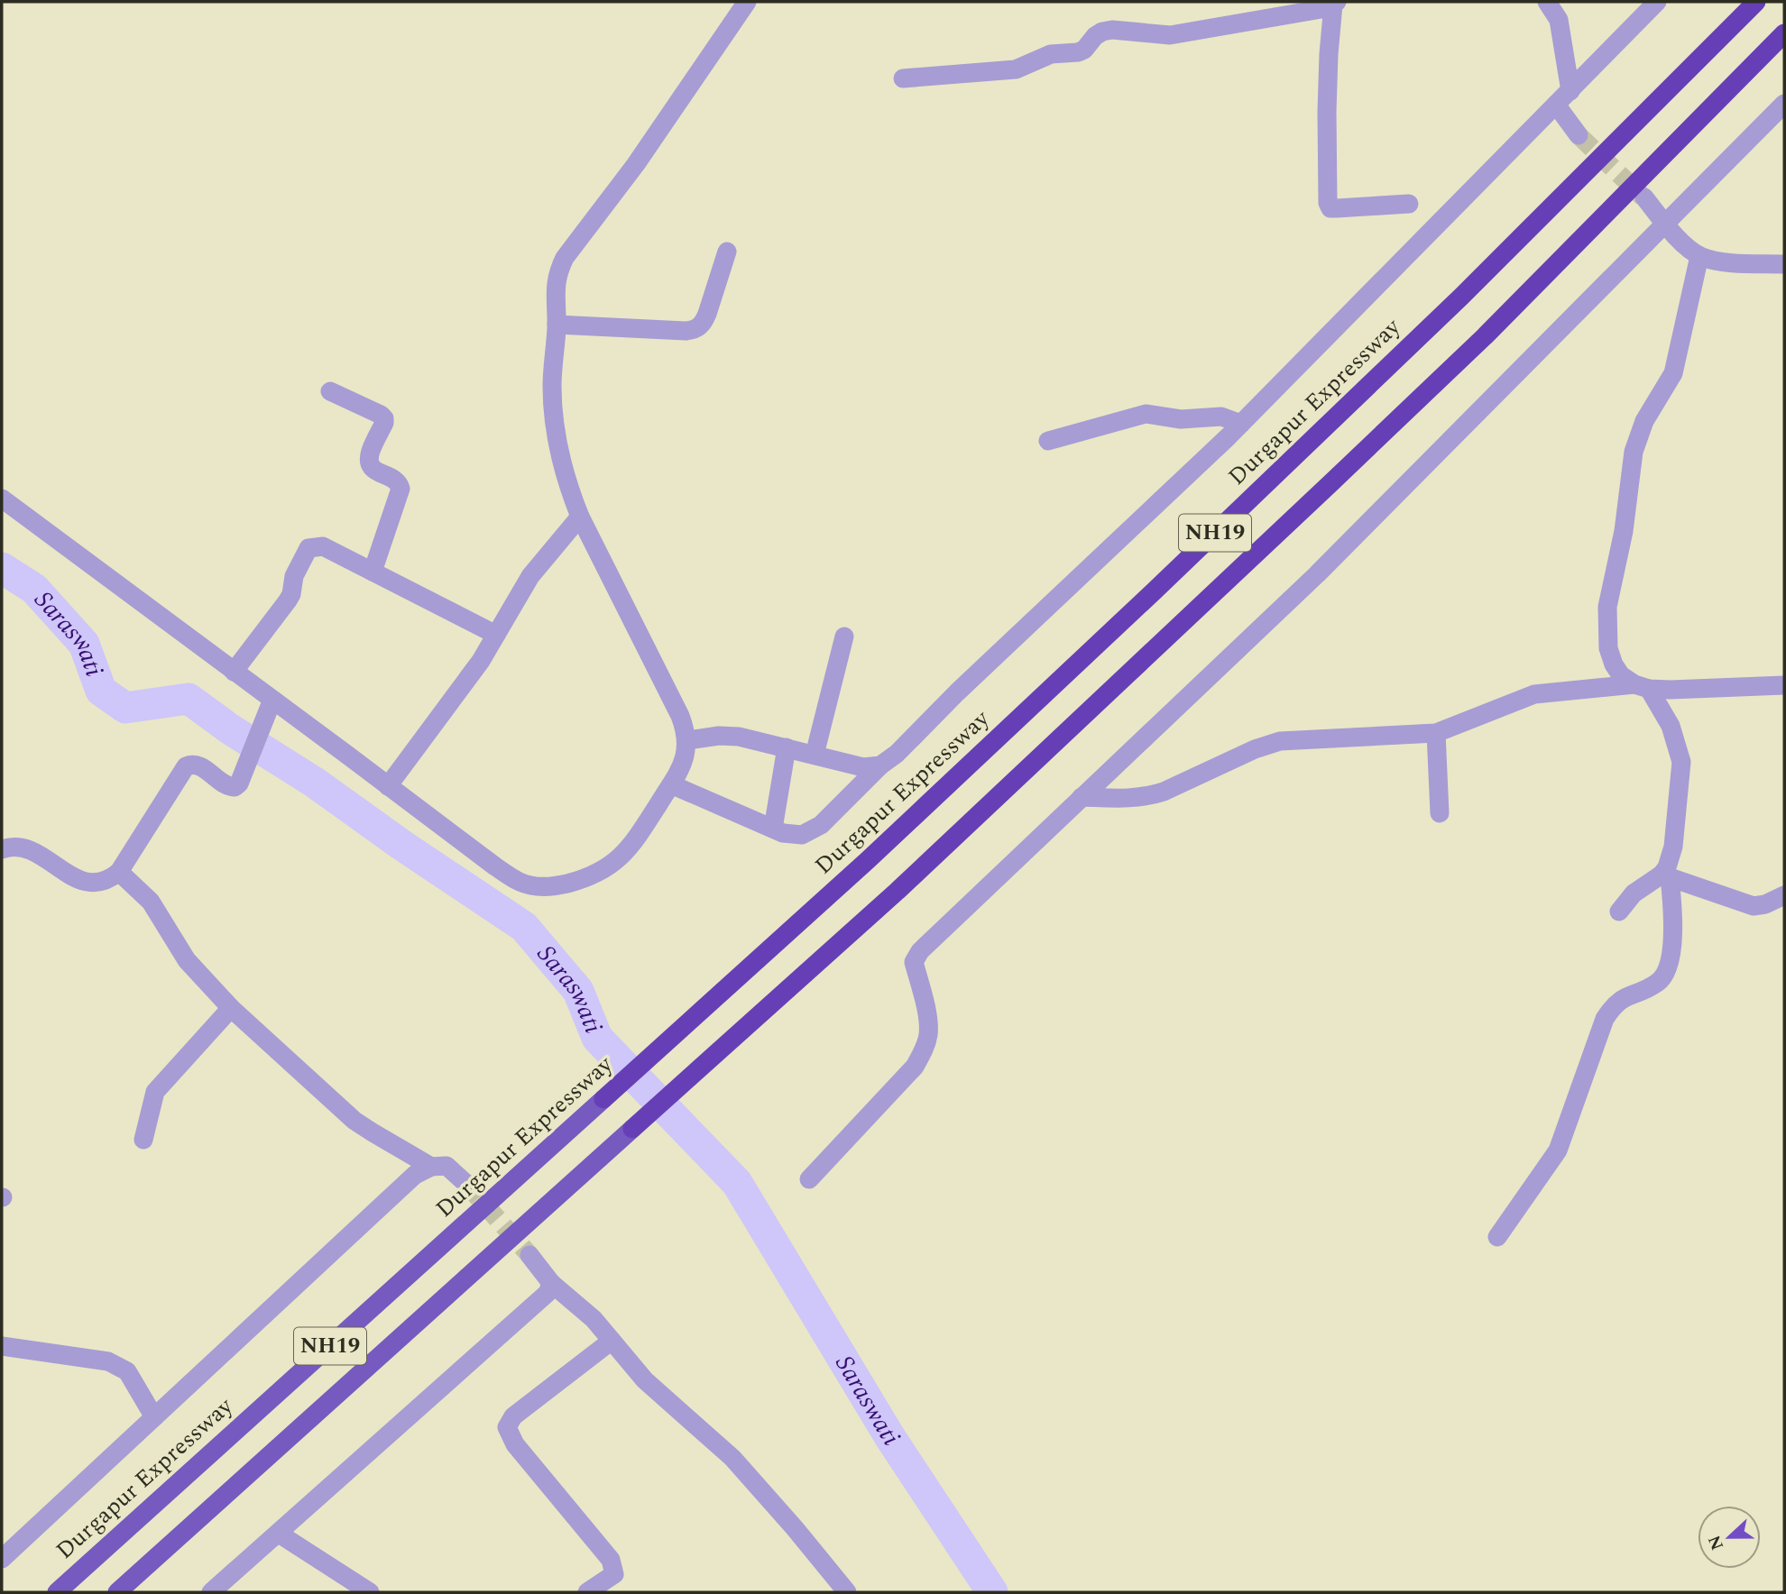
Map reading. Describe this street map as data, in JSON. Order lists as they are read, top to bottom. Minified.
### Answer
{"streets":{"highway":["Durgapur Expressway","NH19"]},"water":["Saraswati"],"north":"left"}
